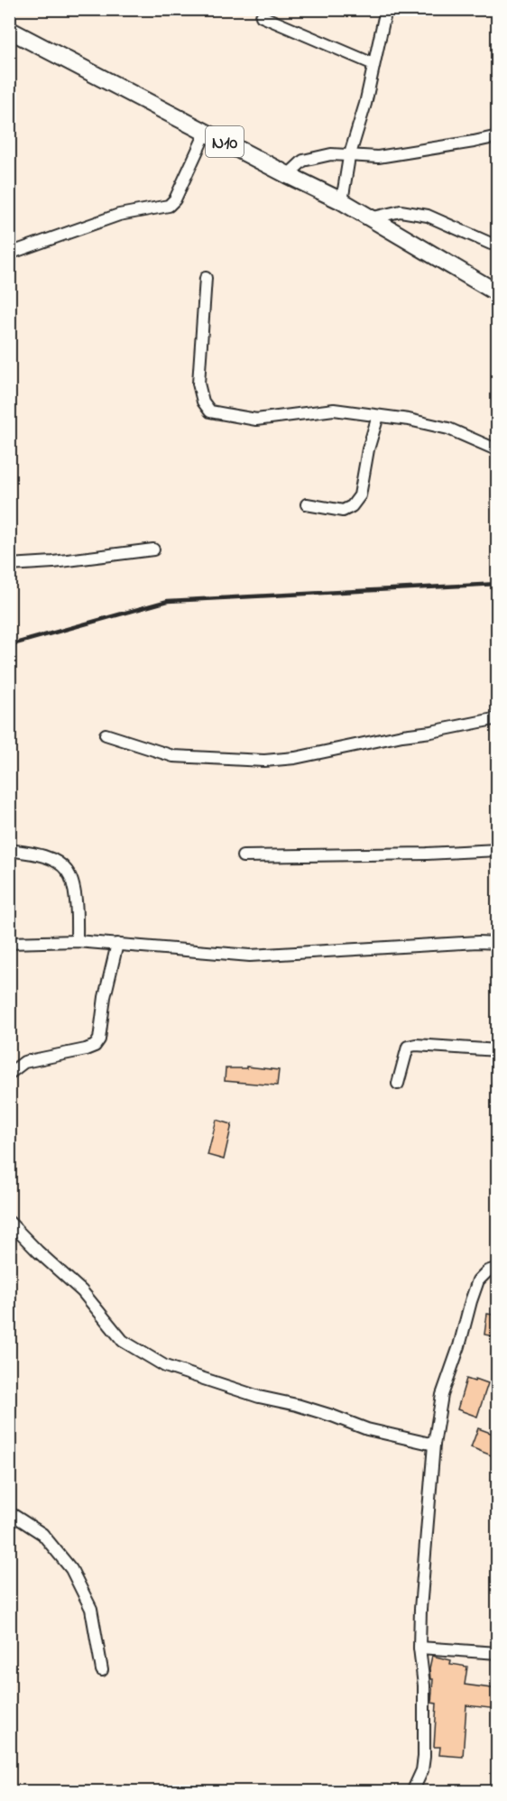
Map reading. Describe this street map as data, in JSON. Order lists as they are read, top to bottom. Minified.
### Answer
{"streets":{"main road":["N10"]}}
